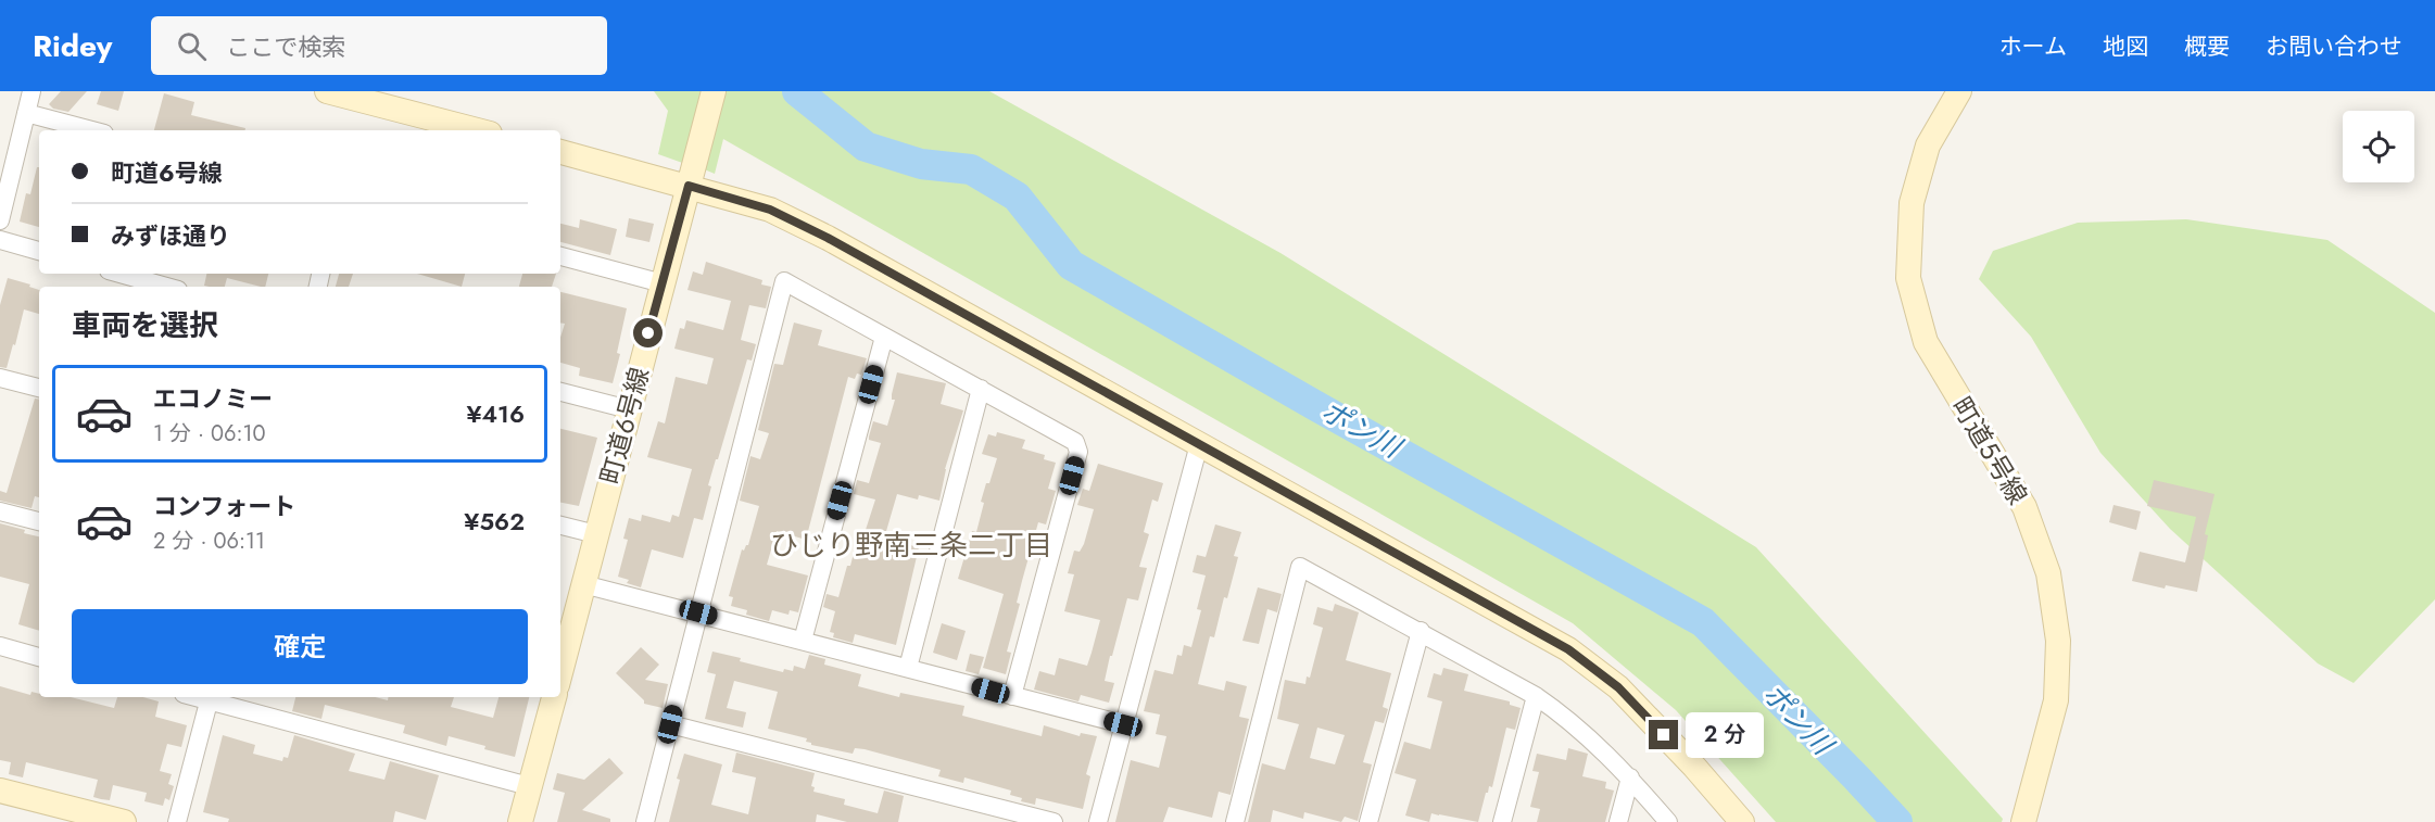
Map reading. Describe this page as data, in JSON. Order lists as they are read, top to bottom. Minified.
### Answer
{"streets":{"street":["町道6号線","町道5号線"]},"districts":["ひじり野南三条二丁目"],"water":["ポン川"],"page":{"header":"Ridey","search":"ここで検索","nav":["ホーム","地図","概要","お問い合わせ"],"banner":["町道6号線","みずほ通り"],"heading":"車両を選択","list":[{"name":"エコノミー","note":"1 分 · 06:10","value":"¥416"},{"name":"コンフォート","note":"2 分 · 06:11","value":"¥562"}],"buttons":"確定","bubble":"2 分"}}
